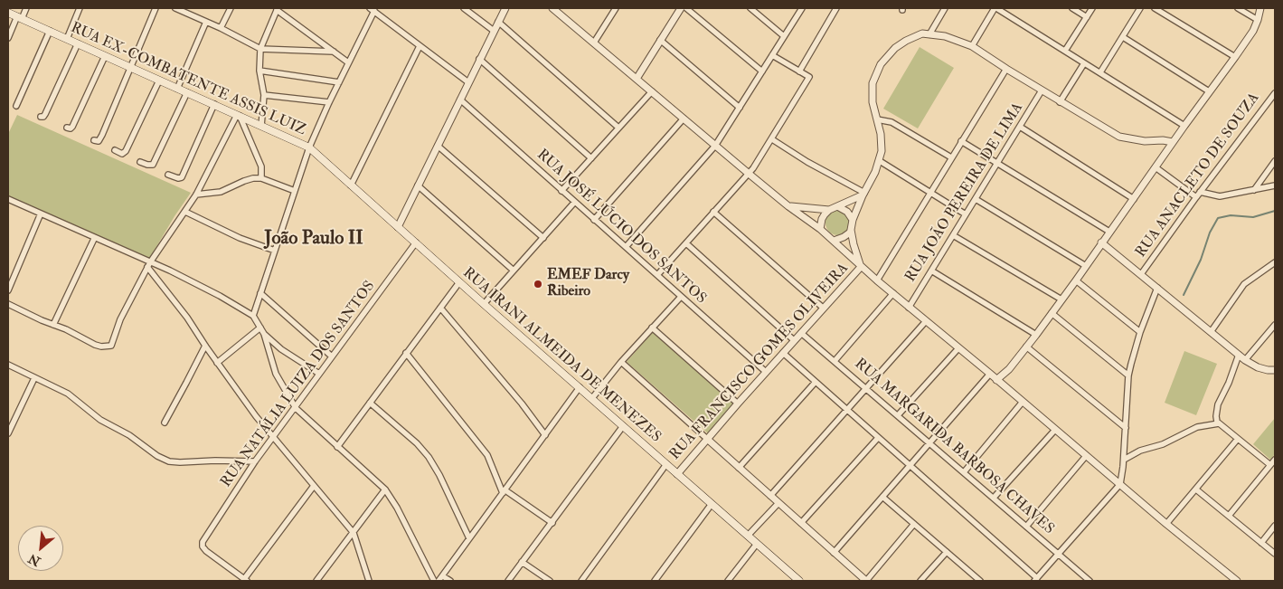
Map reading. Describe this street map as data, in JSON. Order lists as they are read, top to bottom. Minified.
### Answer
{"streets":{"main road":["RUA EX-COMBATENTE ASSIS LUIZ","RUA IRANI ALMEIDA DE MENEZES"],"street":["RUA ANACLETO DE SOUZA","RUA JOÃO PEREIRA DE LIMA","RUA JOSÉ LÚCIO DOS SANTOS","RUA FRANCISCO GOMES OLIVEIRA","RUA NATÁLIA LUIZA DOS SANTOS","RUA MARGARIDA BARBOSA CHAVES"]},"crossings":[["RUA EX-COMBATENTE ASSIS LUIZ","RUA IRANI ALMEIDA DE MENEZES"],["RUA JOSÉ LÚCIO DOS SANTOS","RUA FRANCISCO GOMES OLIVEIRA"],["RUA IRANI ALMEIDA DE MENEZES","RUA FRANCISCO GOMES OLIVEIRA"],["RUA IRANI ALMEIDA DE MENEZES","RUA NATÁLIA LUIZA DOS SANTOS"],["RUA FRANCISCO GOMES OLIVEIRA","RUA MARGARIDA BARBOSA CHAVES"]],"districts":["João Paulo II"],"places":["EMEF Darcy Ribeiro"],"north":"bottom left"}
